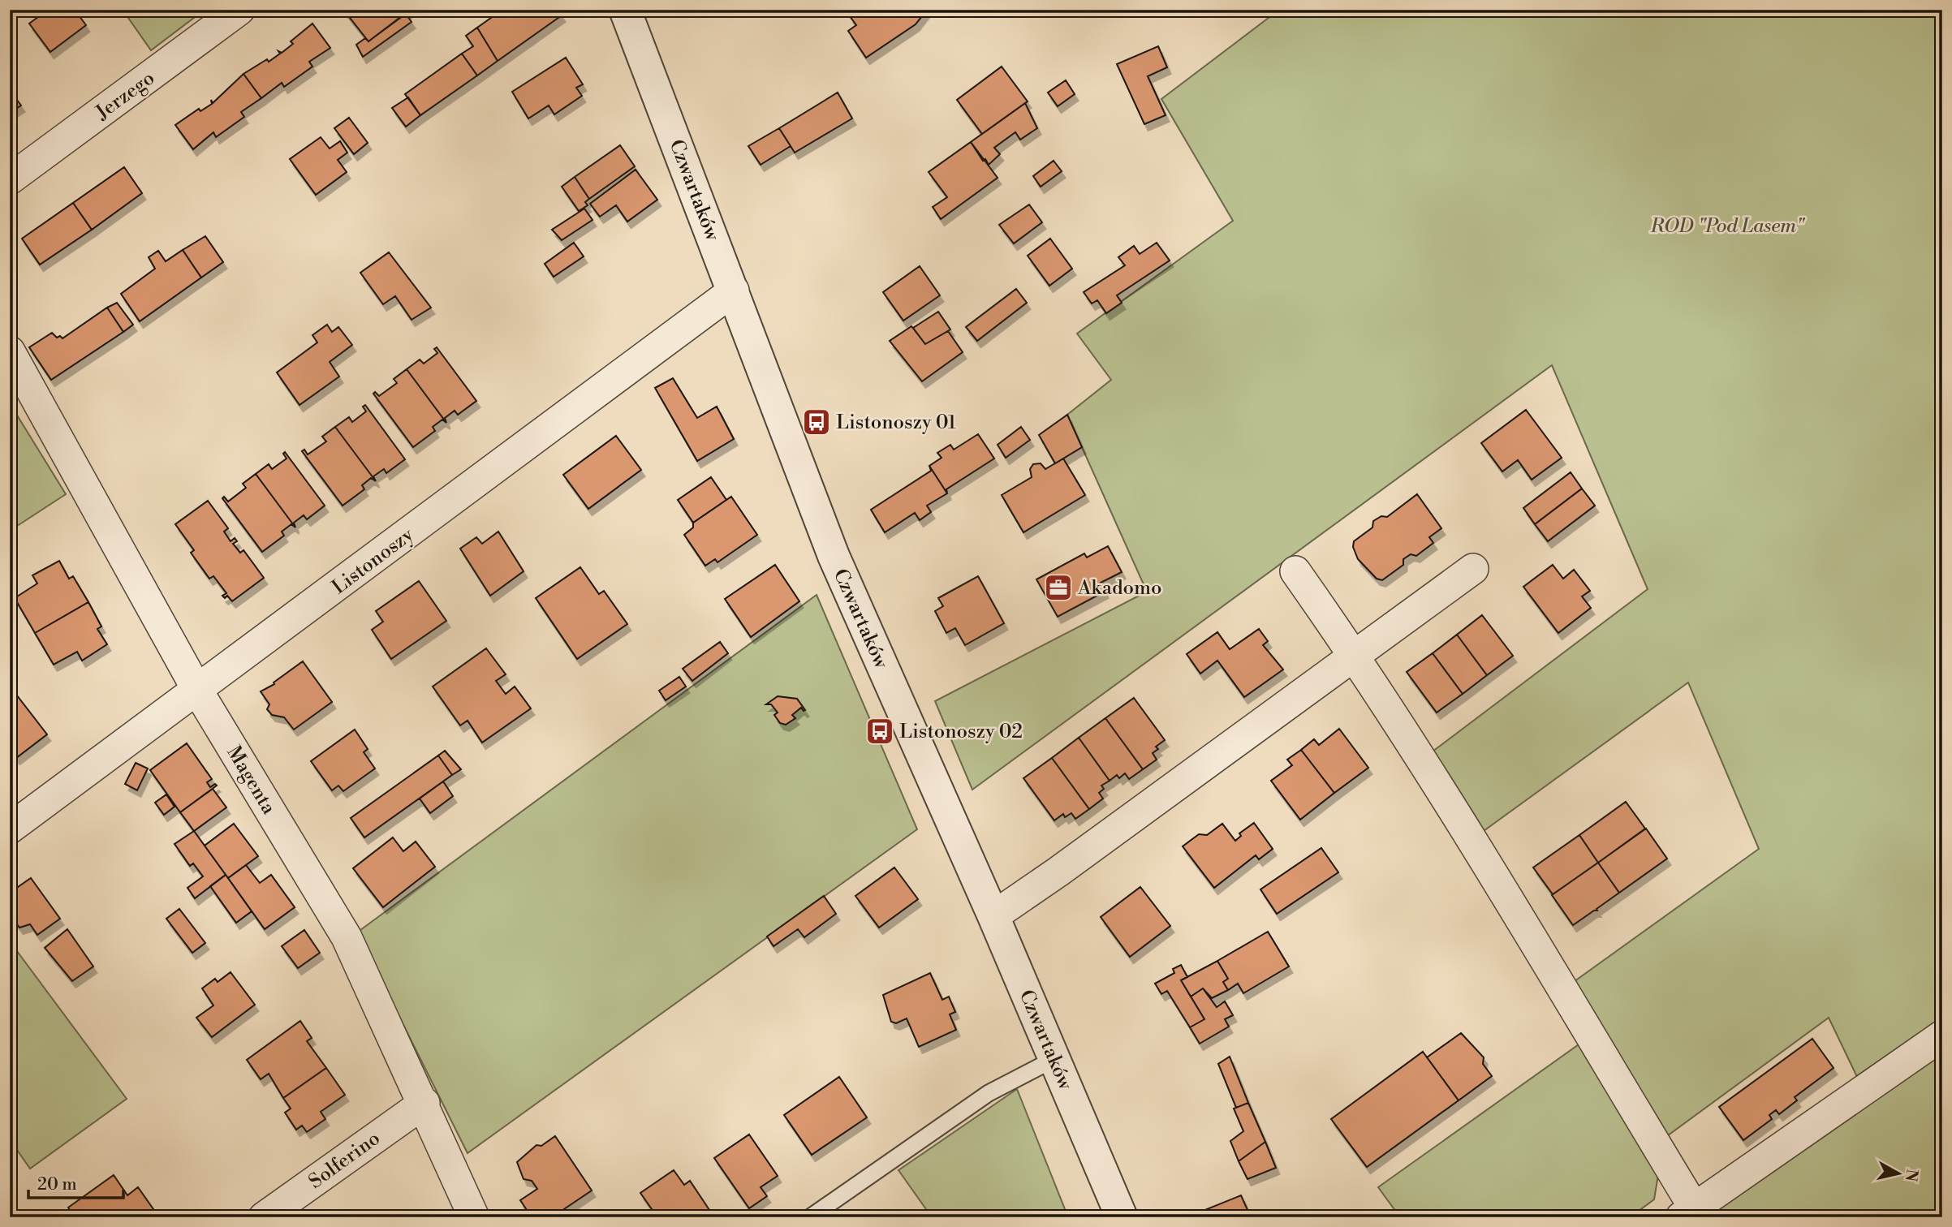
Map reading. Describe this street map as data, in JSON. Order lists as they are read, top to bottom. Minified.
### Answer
{"streets":{"street":["Jerzego","Czwartaków","Listonoszy","Magenta","Solferino"]},"crossings":[["Czwartaków","Listonoszy"],["Listonoszy","Magenta"],["Magenta","Solferino"]],"parks":["ROD \"Pod Lasem\""],"places":{"bus stop":["Listonoszy 01","Listonoszy 02"],"office":["Akadomo"]},"scale_bar":"20 m","north":"right"}
